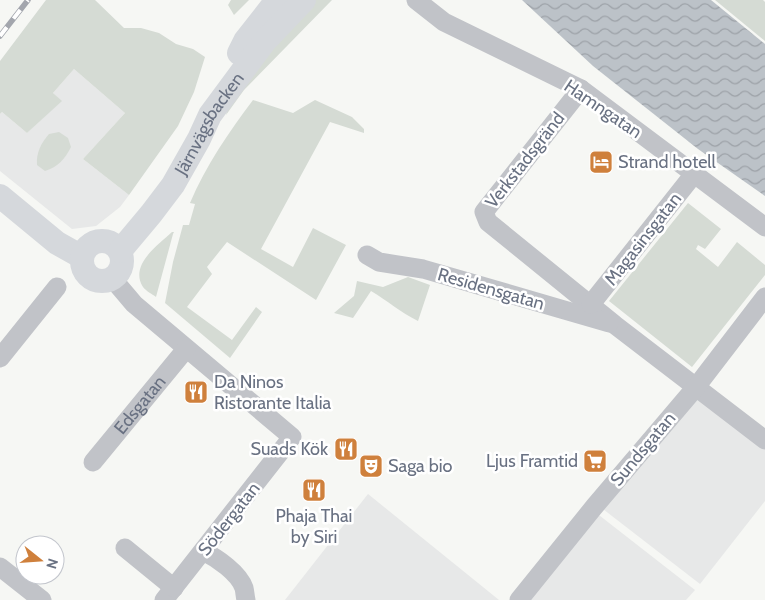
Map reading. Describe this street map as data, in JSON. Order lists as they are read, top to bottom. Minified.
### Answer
{"streets":{"main road":["Järnvägsbacken"],"street":["Hamngatan","Verkstadsgränd","Magasinsgatan","Residensgatan","Edsgatan","Sundsgatan","Södergatan"]},"crossings":[["Hamngatan","Verkstadsgränd"],["Hamngatan","Magasinsgatan"],["Verkstadsgränd","Magasinsgatan"],["Verkstadsgränd","Residensgatan"],["Magasinsgatan","Residensgatan"],["Residensgatan","Sundsgatan"],["Edsgatan","Södergatan"]],"places":{"hotel":["Strand hotell"],"restaurant":["Da Ninos Ristorante Italia","Suads Kök","Phaja Thai by Siri"],"supermarket":["Ljus Framtid"],"theatre":["Saga bio"]},"north":"right"}
